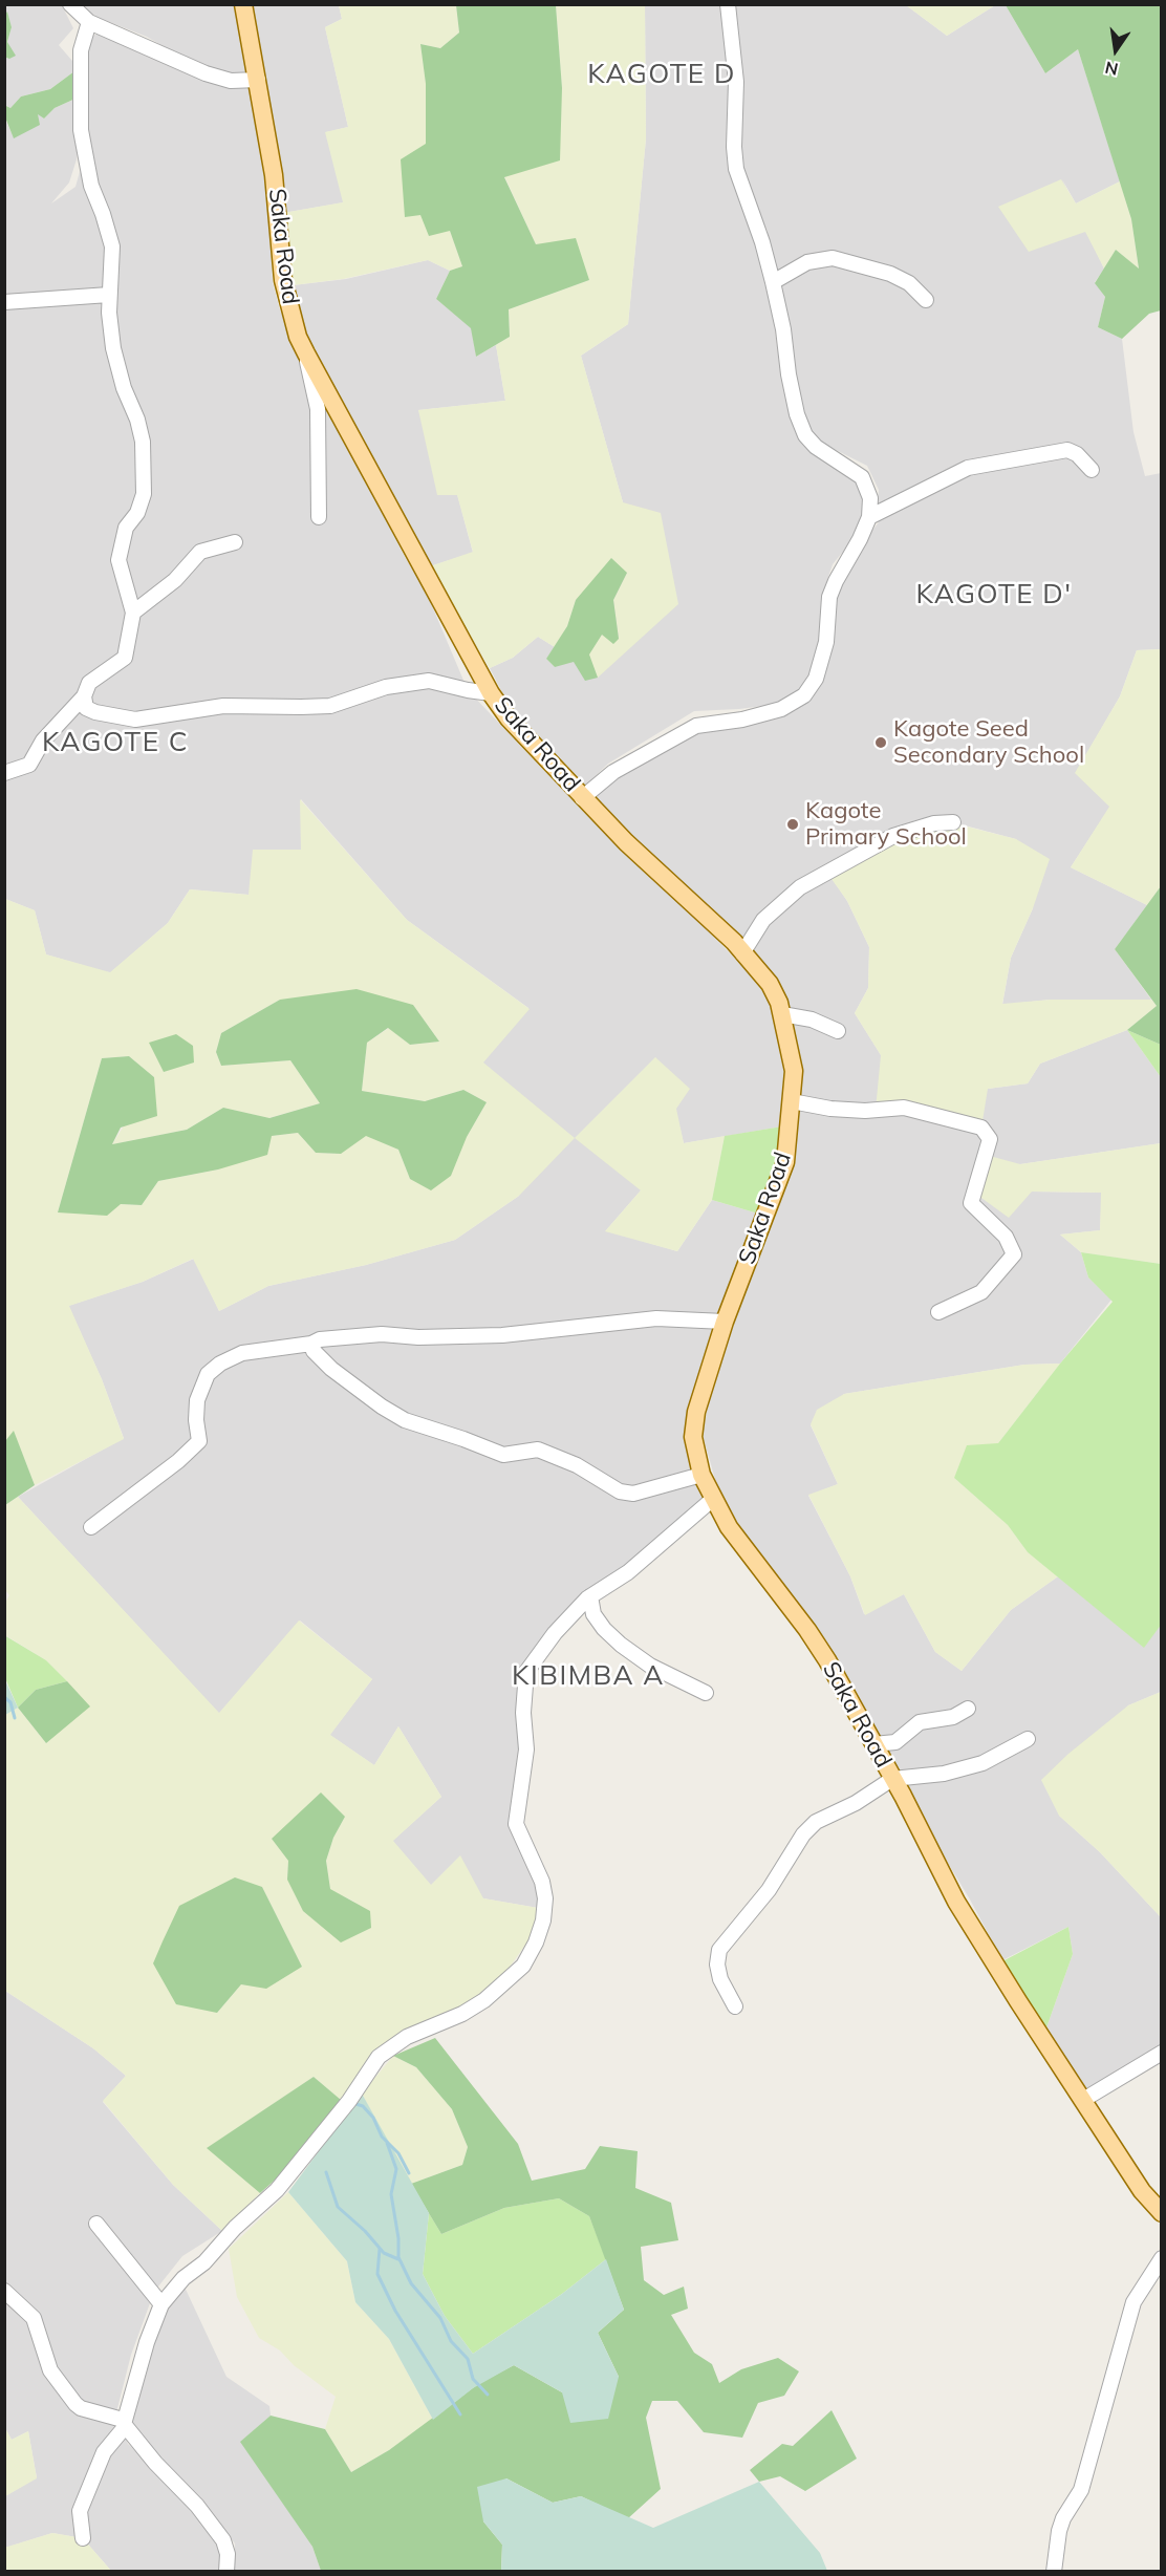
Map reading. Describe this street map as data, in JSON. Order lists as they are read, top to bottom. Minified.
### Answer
{"streets":{"main road":["Saka Road"]},"districts":["KAGOTE D","KAGOTE D'","KAGOTE C","KIBIMBA A"],"places":["Kagote Seed Secondary School","Kagote Primary School"],"north":"bottom"}
